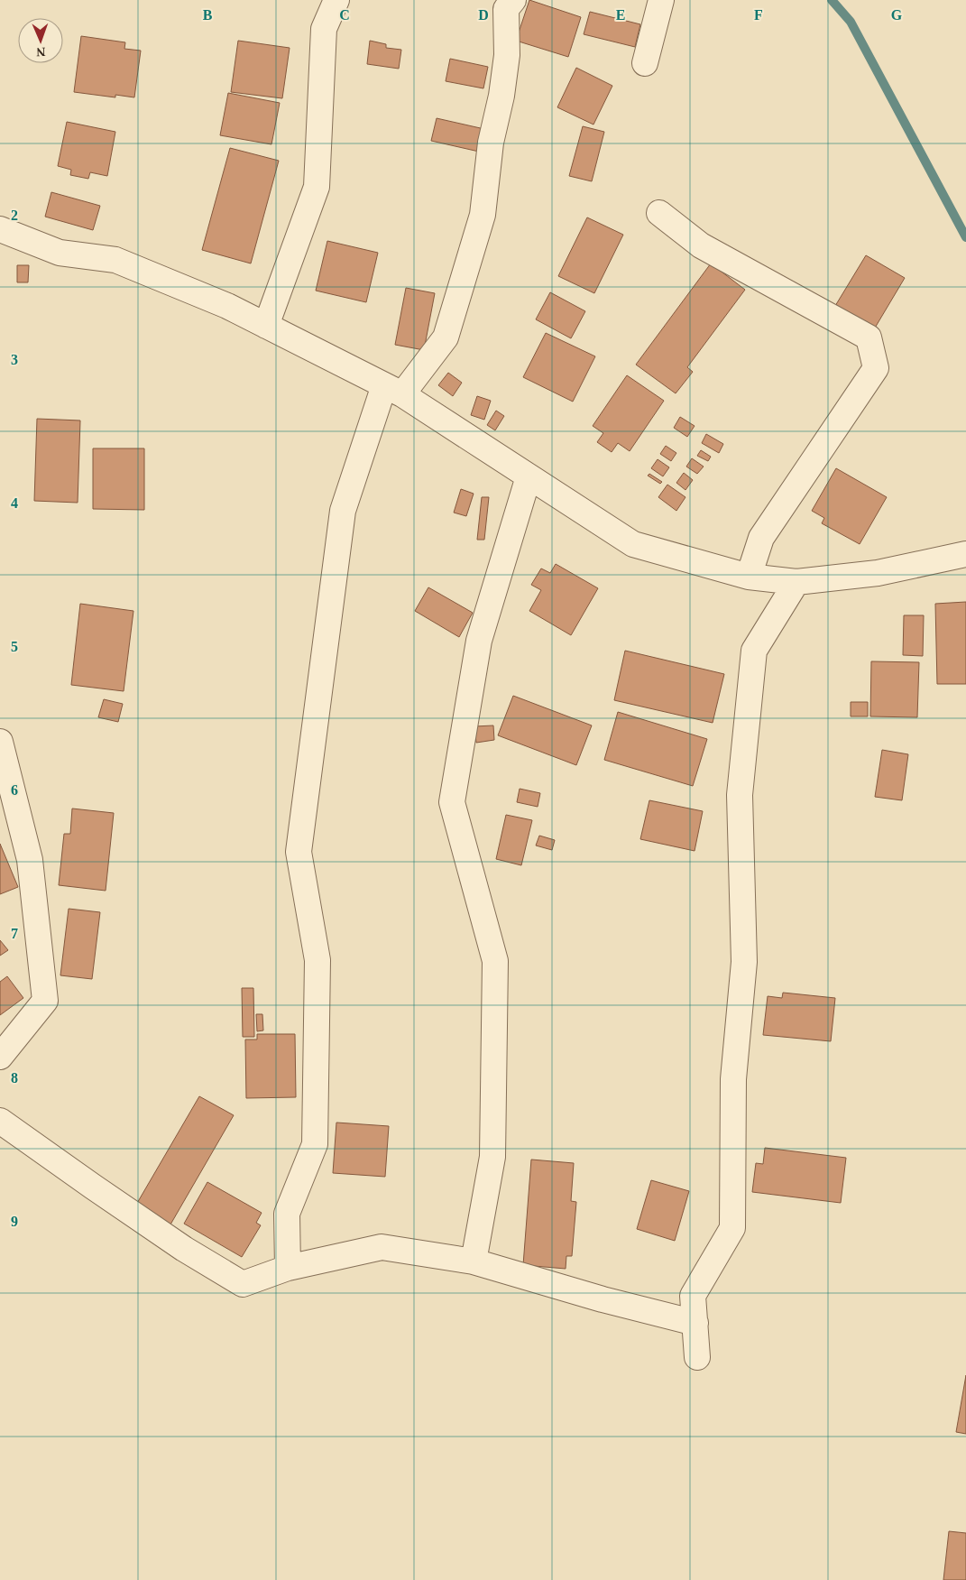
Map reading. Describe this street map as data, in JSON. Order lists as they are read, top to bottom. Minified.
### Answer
{"north":"bottom","grid":{"columns":["B","C","D","E","F","G"],"rows":["2","3","4","5","6","7","8","9"]}}
